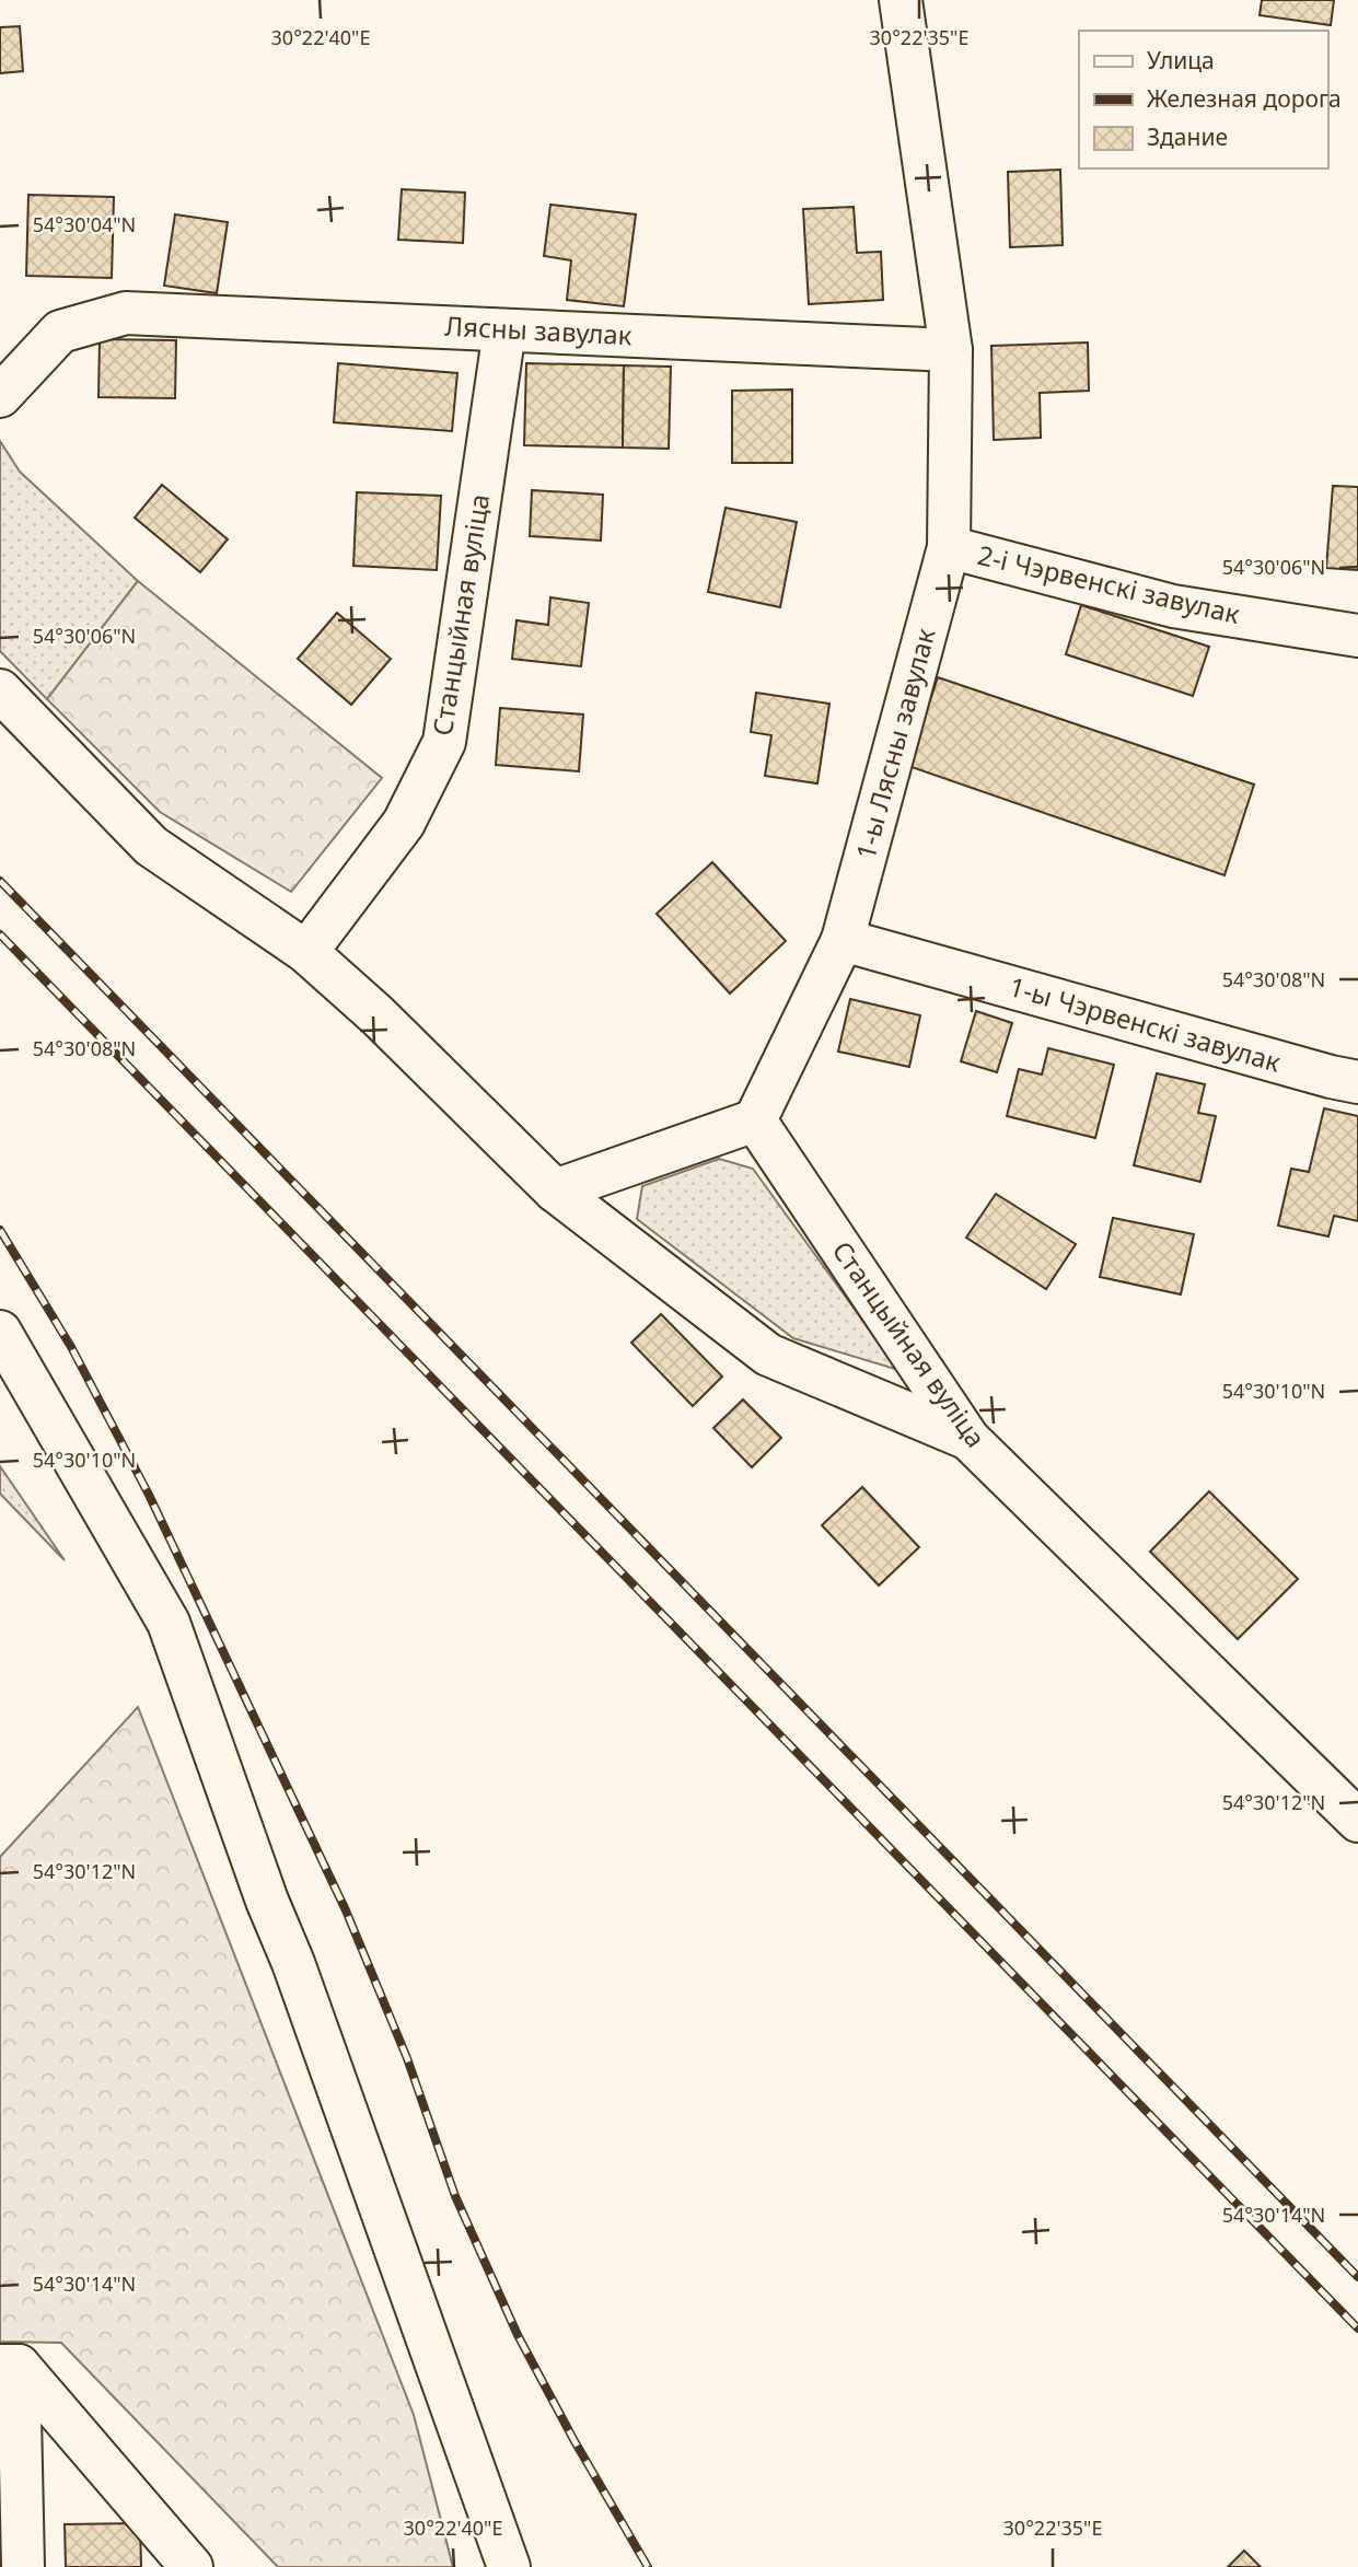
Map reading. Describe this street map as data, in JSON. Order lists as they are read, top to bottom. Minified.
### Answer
{"streets":{"street":["Лясны завулак","2-і Чэрвенскі завулак","Станцыйная вуліца","1-ы Лясны завулак","1-ы Чэрвенскі завулак"]},"crossings":[["Лясны завулак","Станцыйная вуліца"],["Лясны завулак","1-ы Лясны завулак"],["2-і Чэрвенскі завулак","1-ы Лясны завулак"],["1-ы Лясны завулак","1-ы Чэрвенскі завулак"]],"legend":["Улица","Железная дорога","Здание"],"coordinates":["30°22'40\"E","30°22'35\"E","54°30'04\"N","54°30'06\"N","54°30'08\"N","54°30'10\"N","54°30'12\"N","54°30'14\"N"]}
